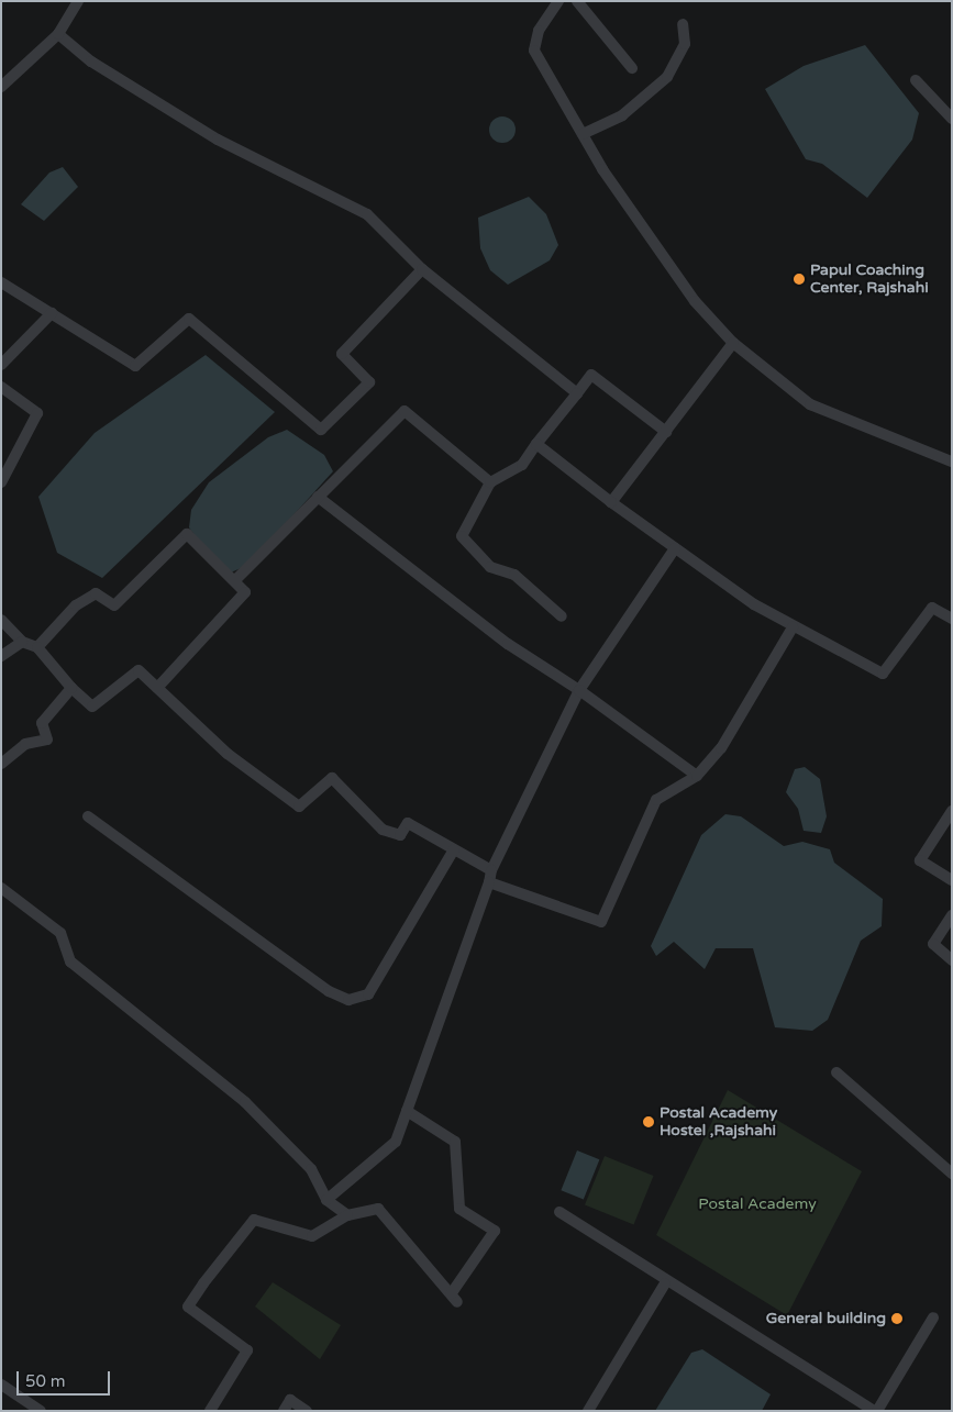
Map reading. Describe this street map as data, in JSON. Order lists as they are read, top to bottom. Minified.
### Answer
{"parks":["Postal Academy"],"places":["Papul Coaching Center, Rajshahi","Postal Academy Hostel ,Rajshahi","General building"],"scale_bar":"50 m"}
